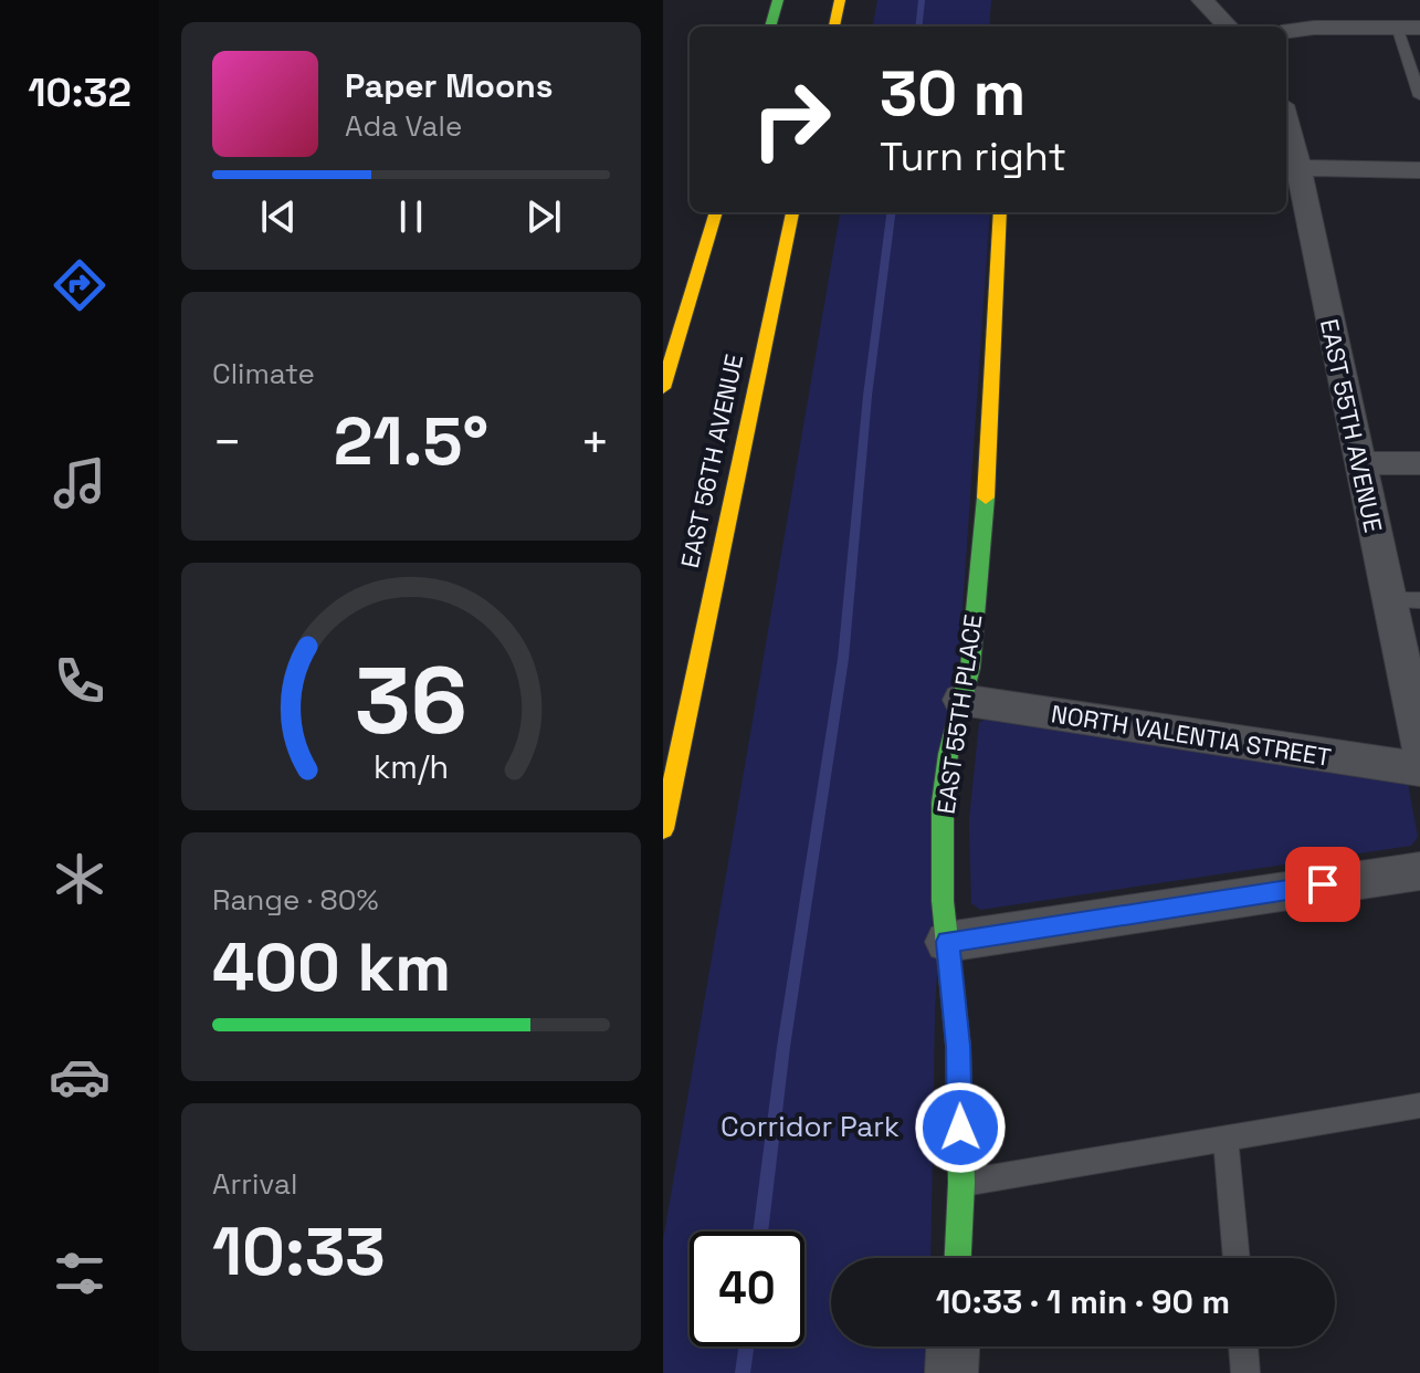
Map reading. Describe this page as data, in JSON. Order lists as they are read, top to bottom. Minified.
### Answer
{"streets":{"main road":["EAST 56TH AVENUE","EAST 55TH PLACE"],"street":["EAST 55TH AVENUE","NORTH VALENTIA STREET"]},"crossings":[["EAST 55TH PLACE","NORTH VALENTIA STREET"]],"parks":["Corridor Park"],"page":{"tabs":"10:32","turn":["30 m","Turn right"],"song":["Paper Moons","Ada Vale"],"tile":["Climate",["Range · 80%","400 km"],["Arrival","10:33"]],"heat":["−","21.5°","+"],"limit":"40","trip":"10:33 · 1 min · 90 m","gauge":["36","km/h"]}}
